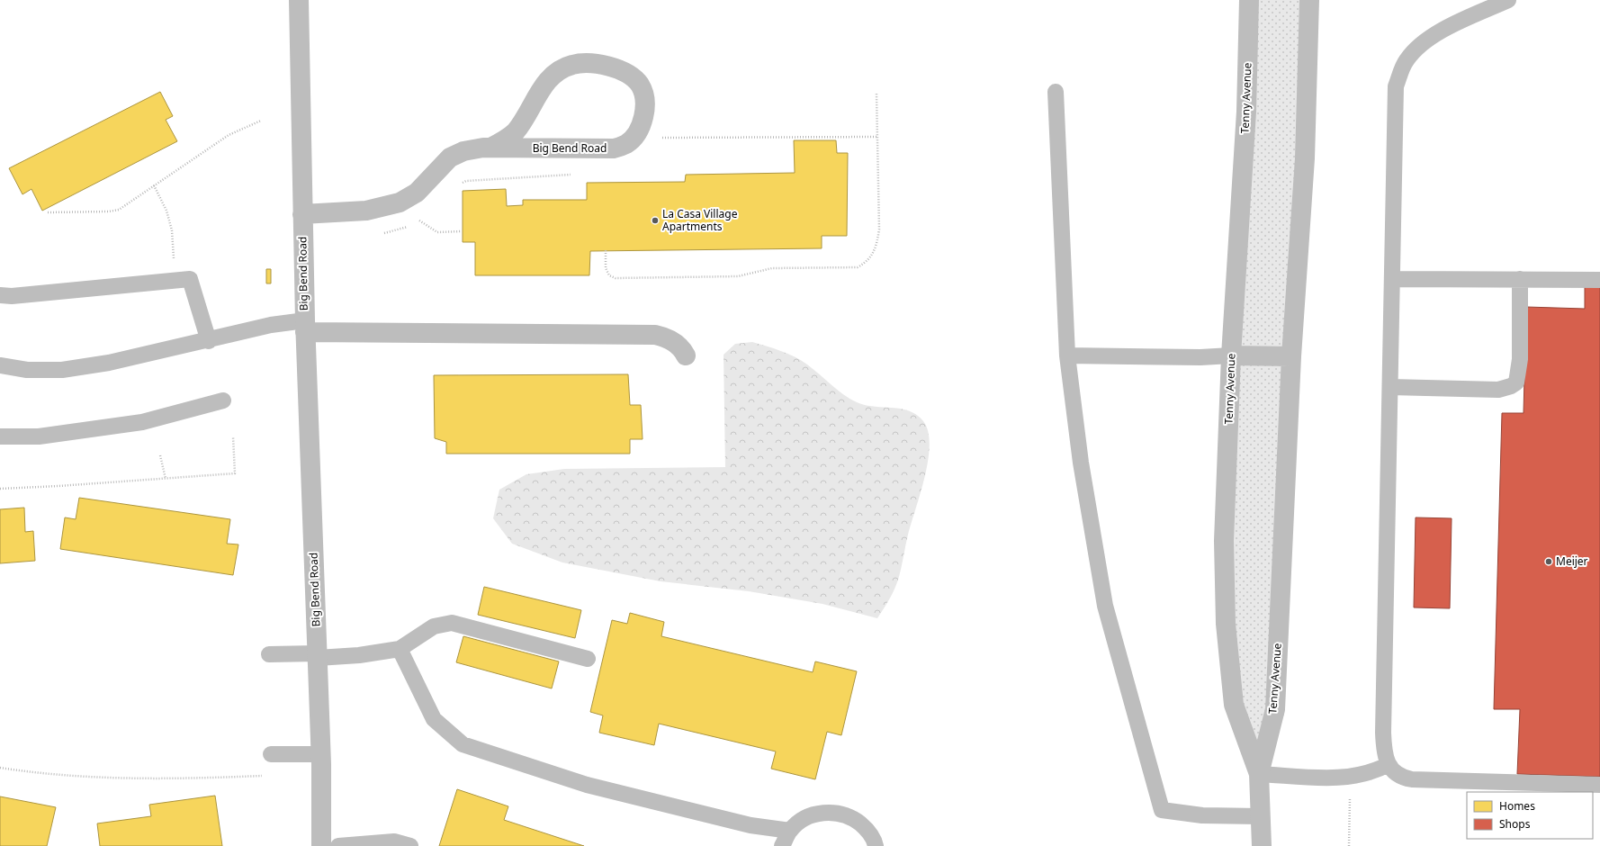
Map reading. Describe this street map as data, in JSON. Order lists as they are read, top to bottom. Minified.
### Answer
{"streets":{"street":["Tenny Avenue","Big Bend Road"]},"places":["La Casa Village Apartments","Meijer"],"legend":["Homes","Shops"]}
